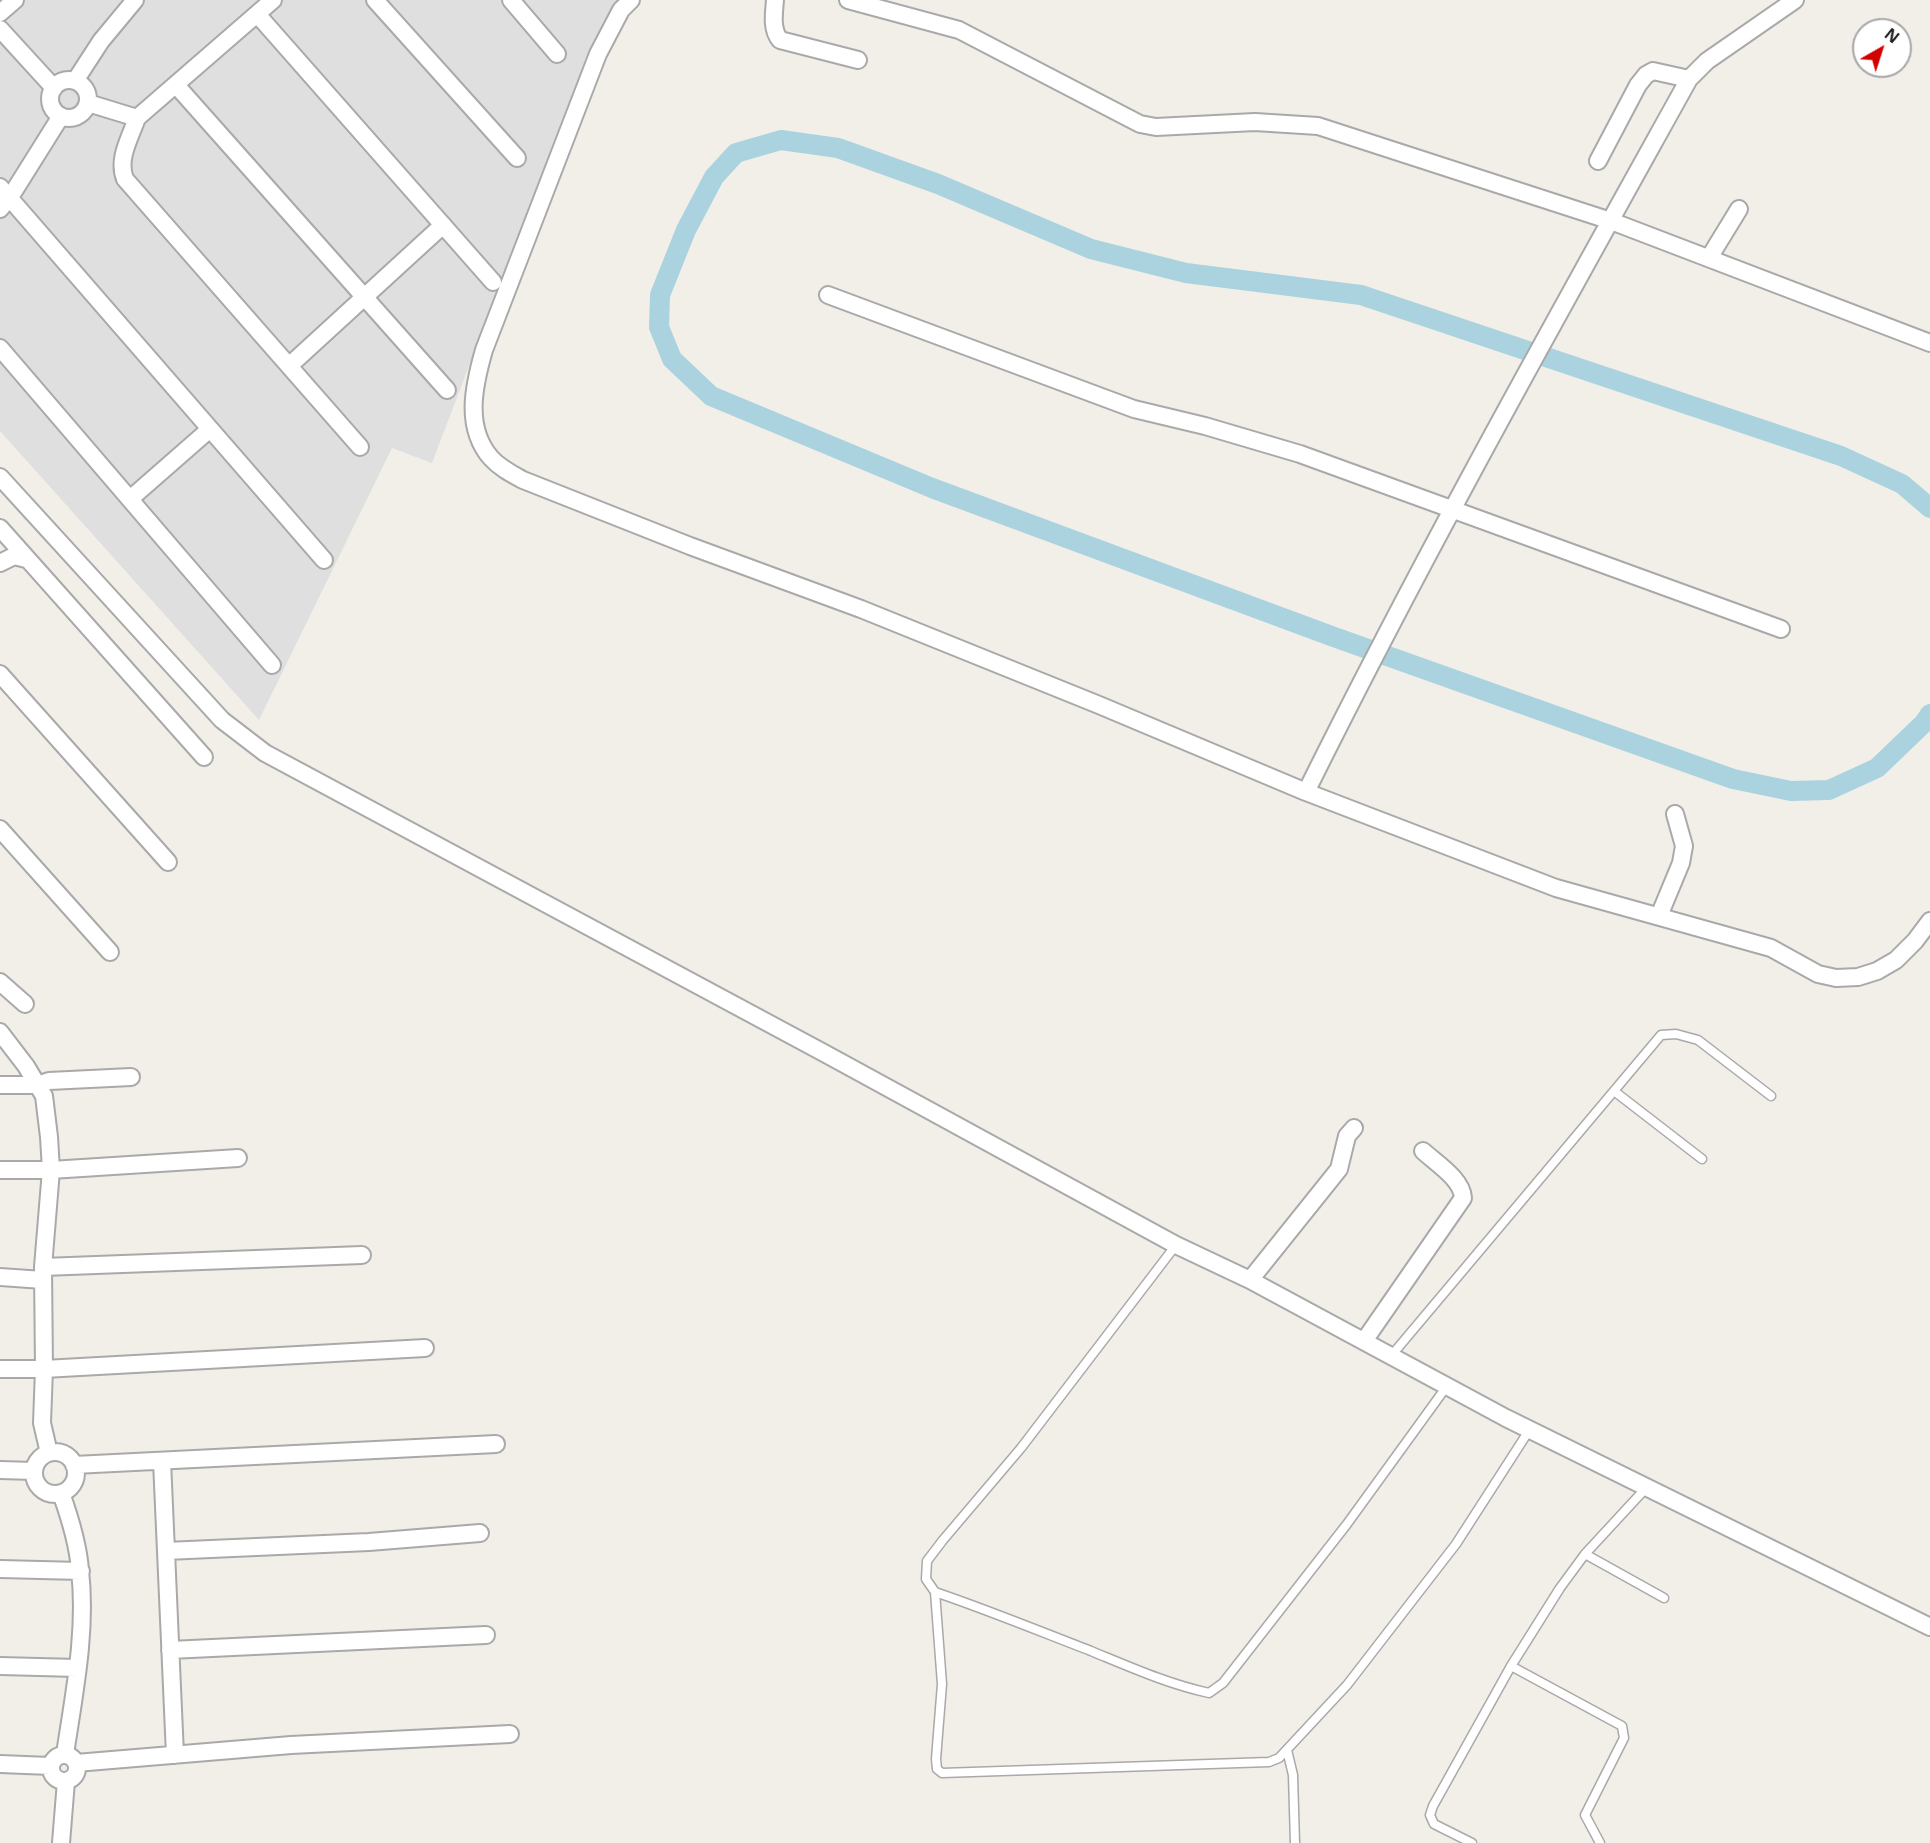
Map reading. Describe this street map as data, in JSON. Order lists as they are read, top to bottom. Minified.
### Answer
{"north":"top right"}
